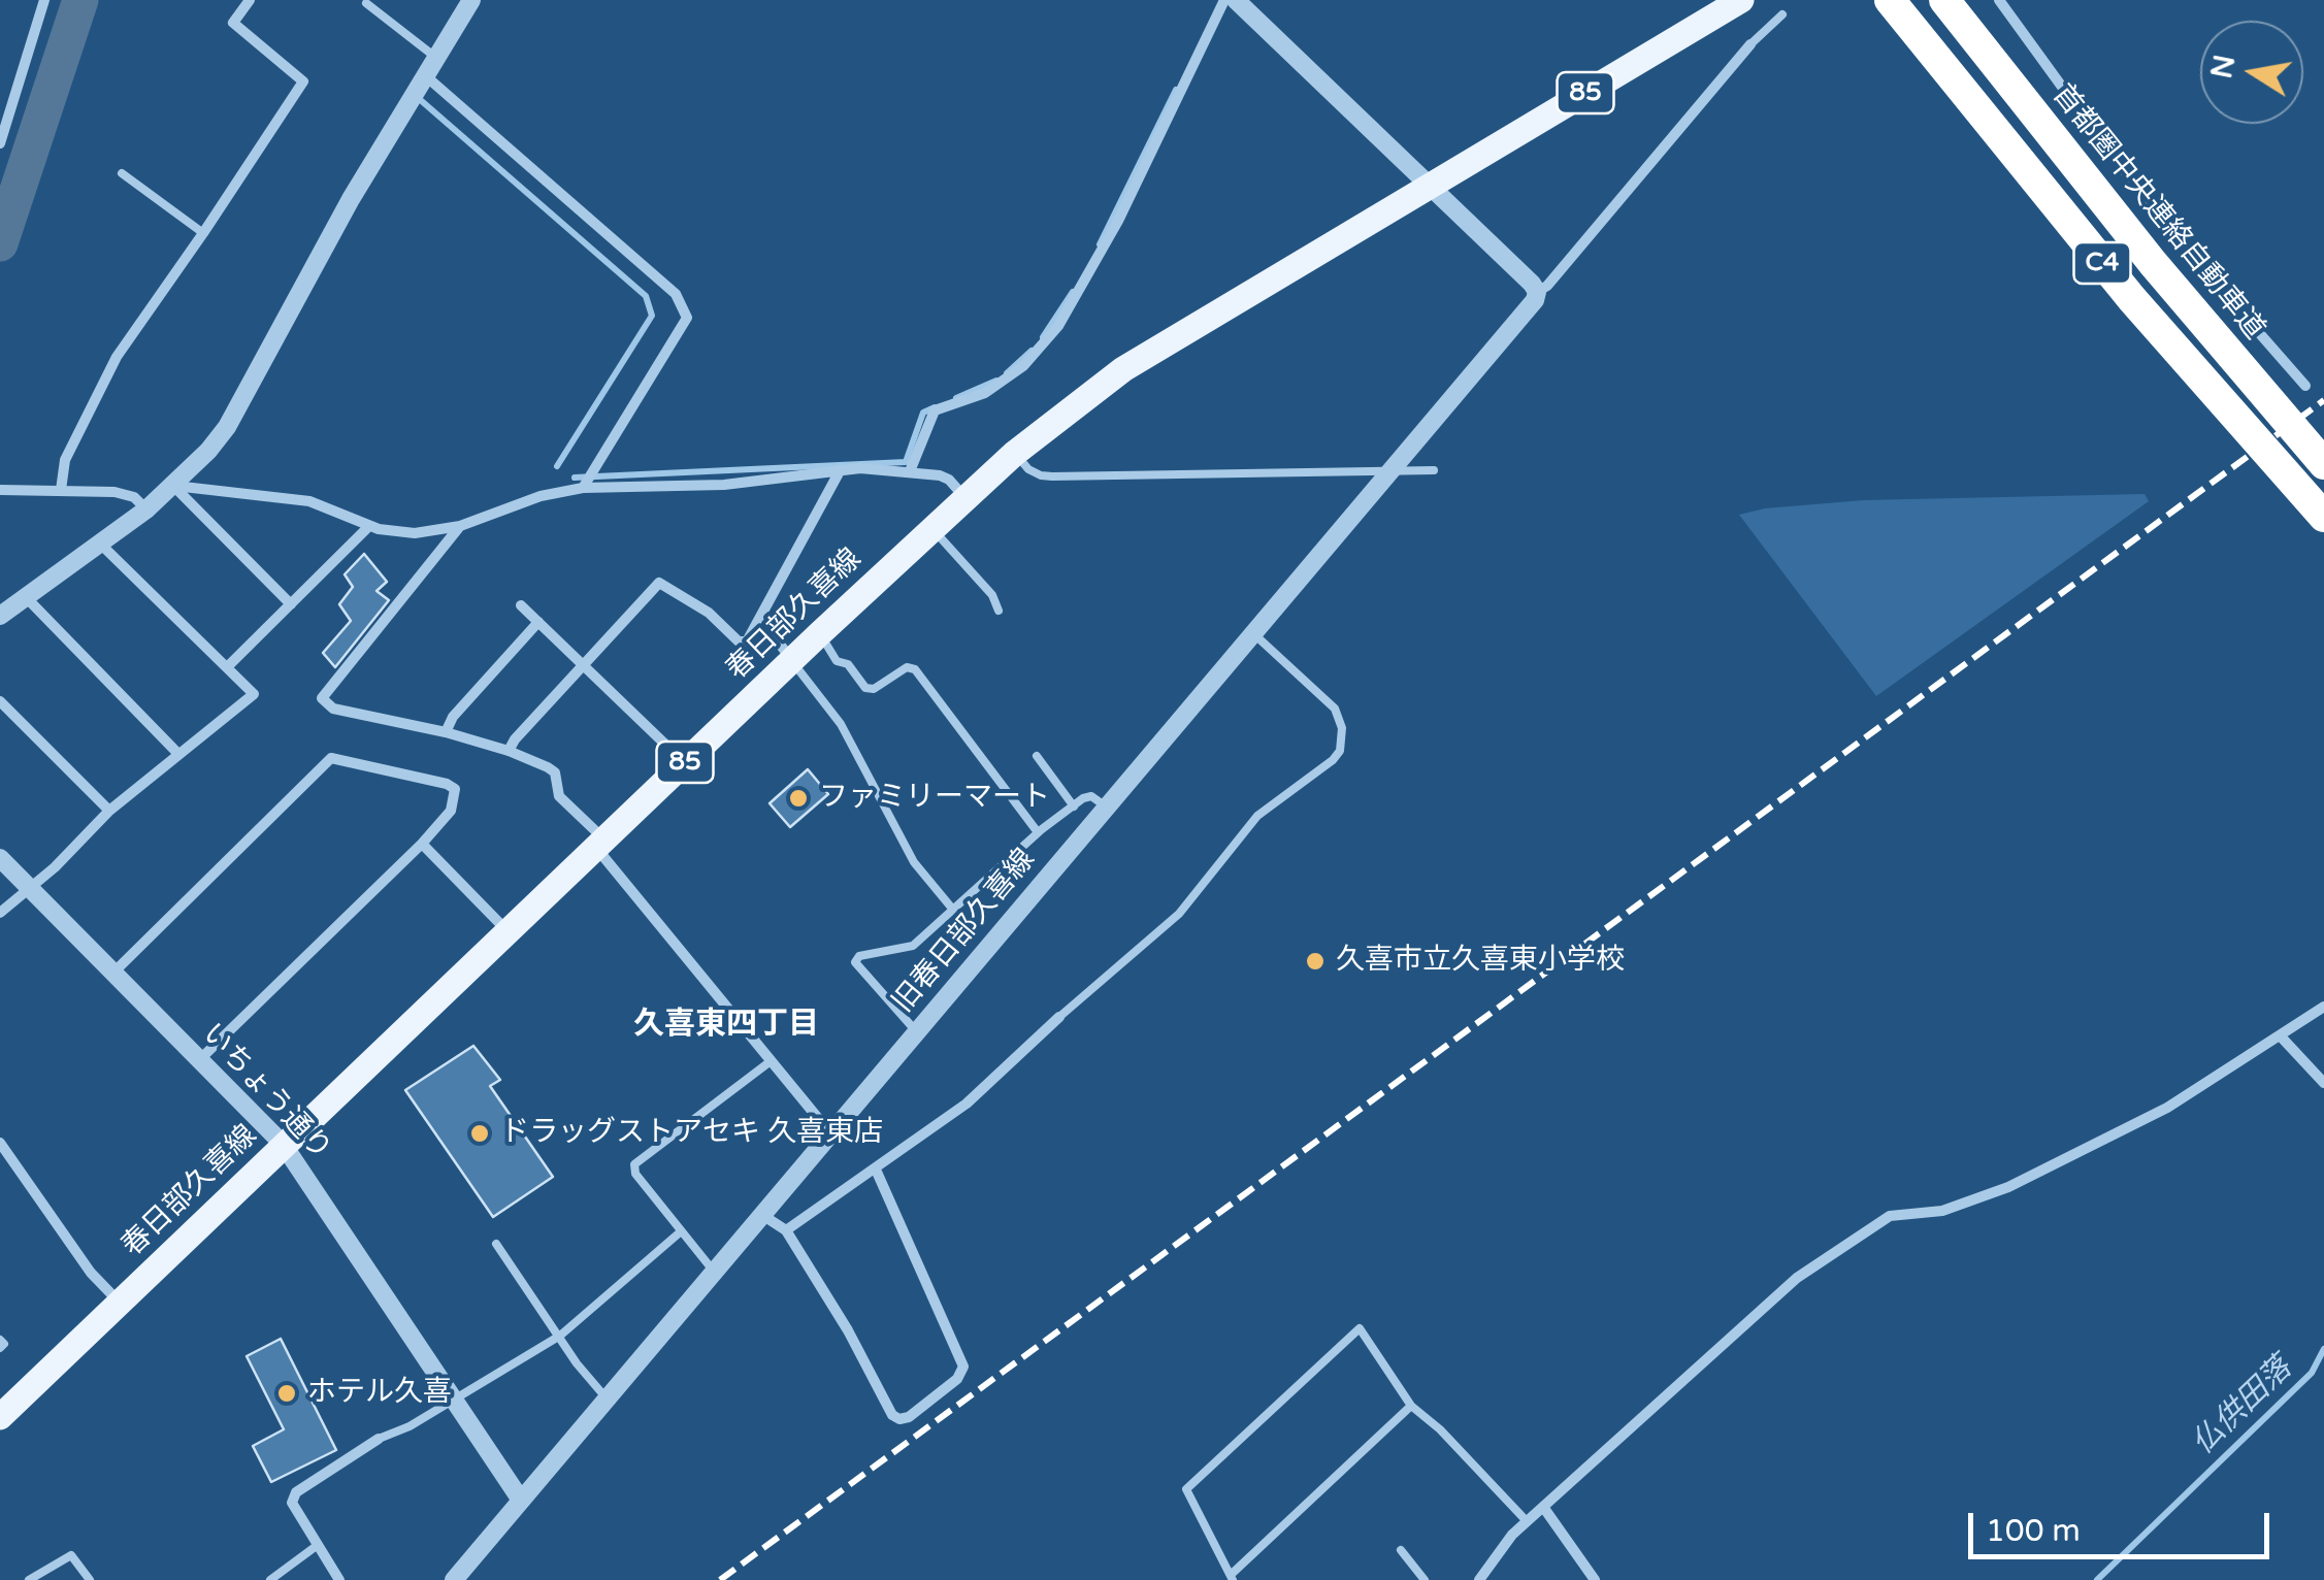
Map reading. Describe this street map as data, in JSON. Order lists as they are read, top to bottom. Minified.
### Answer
{"streets":{"highway":["首都圏中央連絡自動車道","C4"],"main road":["85","春日部久喜線"],"street":["旧春日部久喜線","いちょう通り"]},"crossings":[["春日部久喜線","いちょう通り"],["旧春日部久喜線","いちょう通り"]],"districts":["久喜東四丁目"],"water":["仏供田落"],"places":["ファミリーマート","久喜市立久喜東小学校","ドラッグストアセキ 久喜東店","ホテル久喜"],"scale_bar":"100 m","north":"left"}
